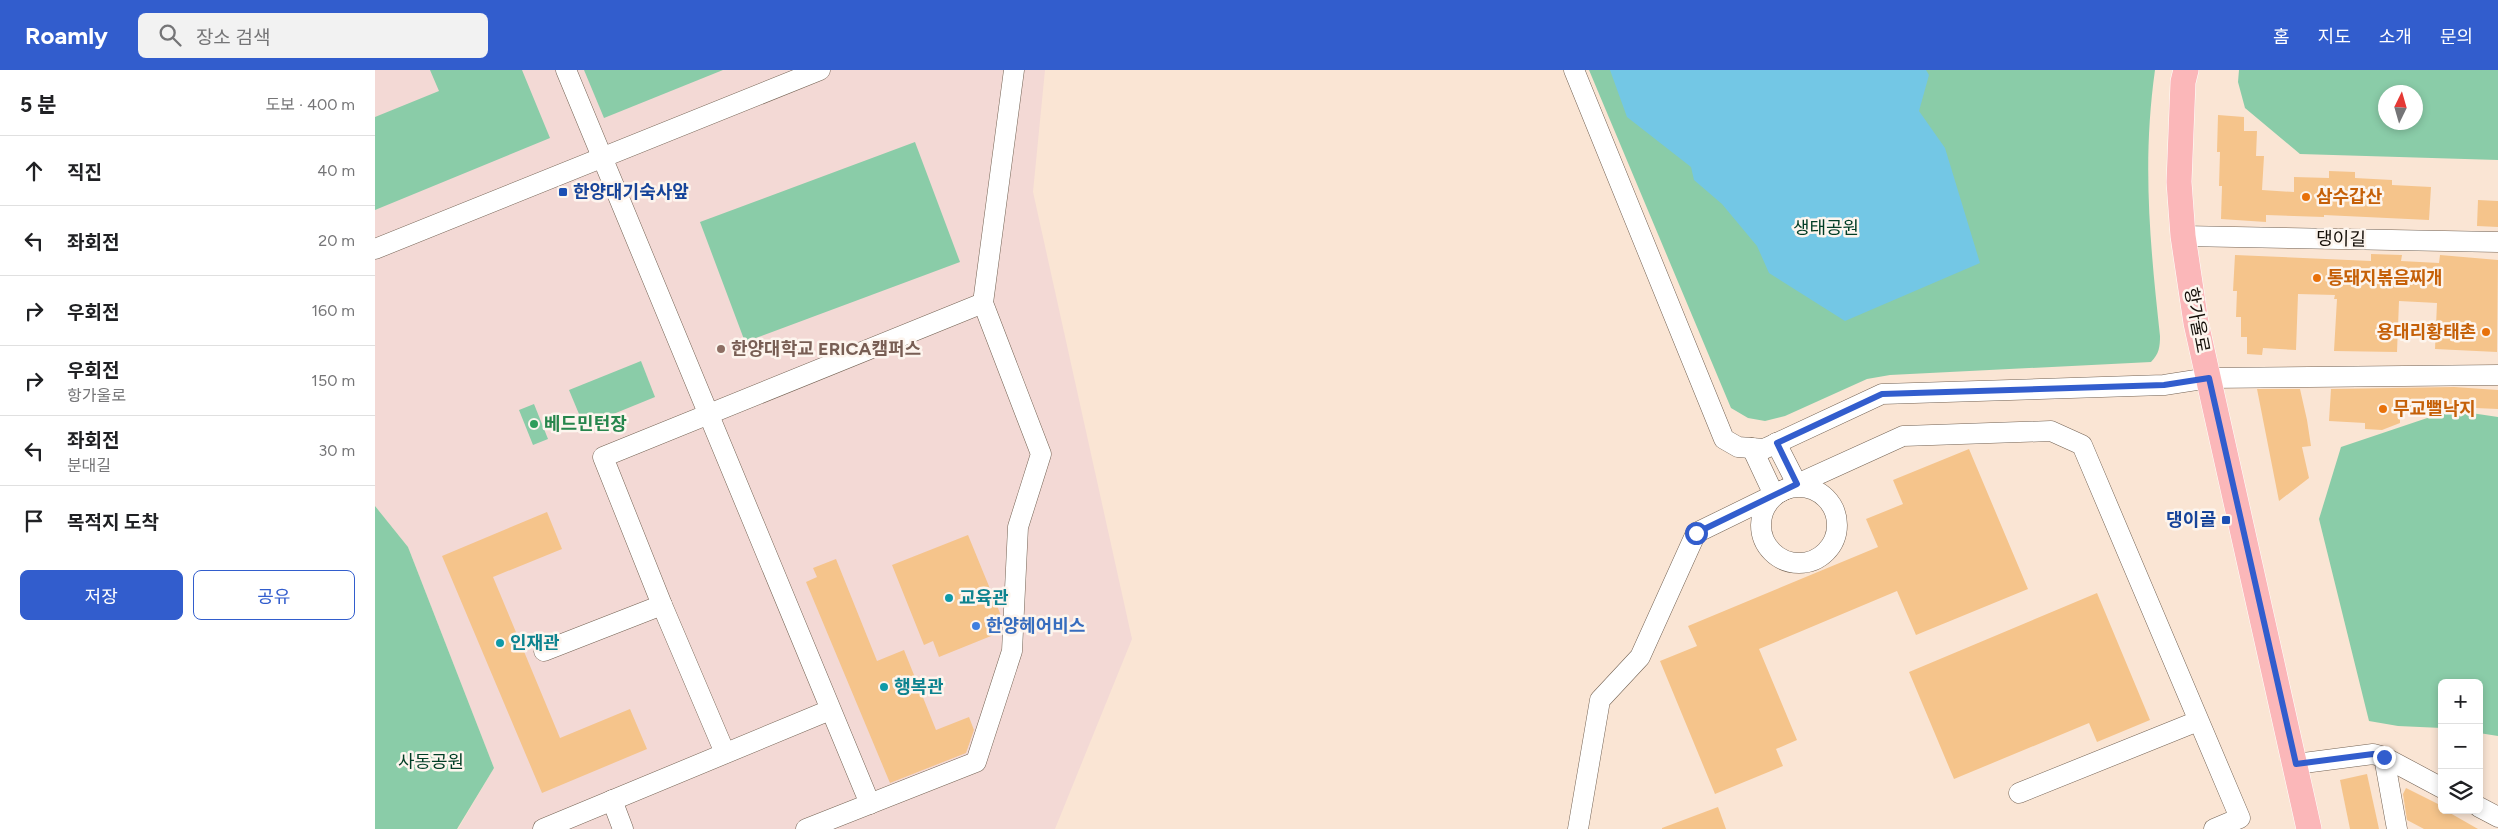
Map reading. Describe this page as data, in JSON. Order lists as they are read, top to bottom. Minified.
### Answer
{"streets":{"main road":["항가울로"],"street":["댕이길"]},"crossings":[["댕이길","항가울로"]],"parks":["생태공원","사동공원"],"places":{"transit":["한양대기숙사앞","댕이골"],"other":["삼수갑산","통돼지볶음찌개","용대리황태촌","한양대학교 ERICA캠퍼스","무교뻘낙지","베드민턴장","교육관","한양헤어비스","인재관","행복관"]},"north":"top","page":{"header":"Roamly","search":"장소 검색","nav":["홈","지도","소개","문의"],"heading":["5 분","도보 · 400 m"],"list":[["직진","40 m"],["좌회전","20 m"],["우회전","160 m"],["우회전","항가울로","150 m"],["좌회전","분대길","30 m"],"목적지 도착"],"buttons":["저장","공유"],"map_buttons":["+","−"]}}
